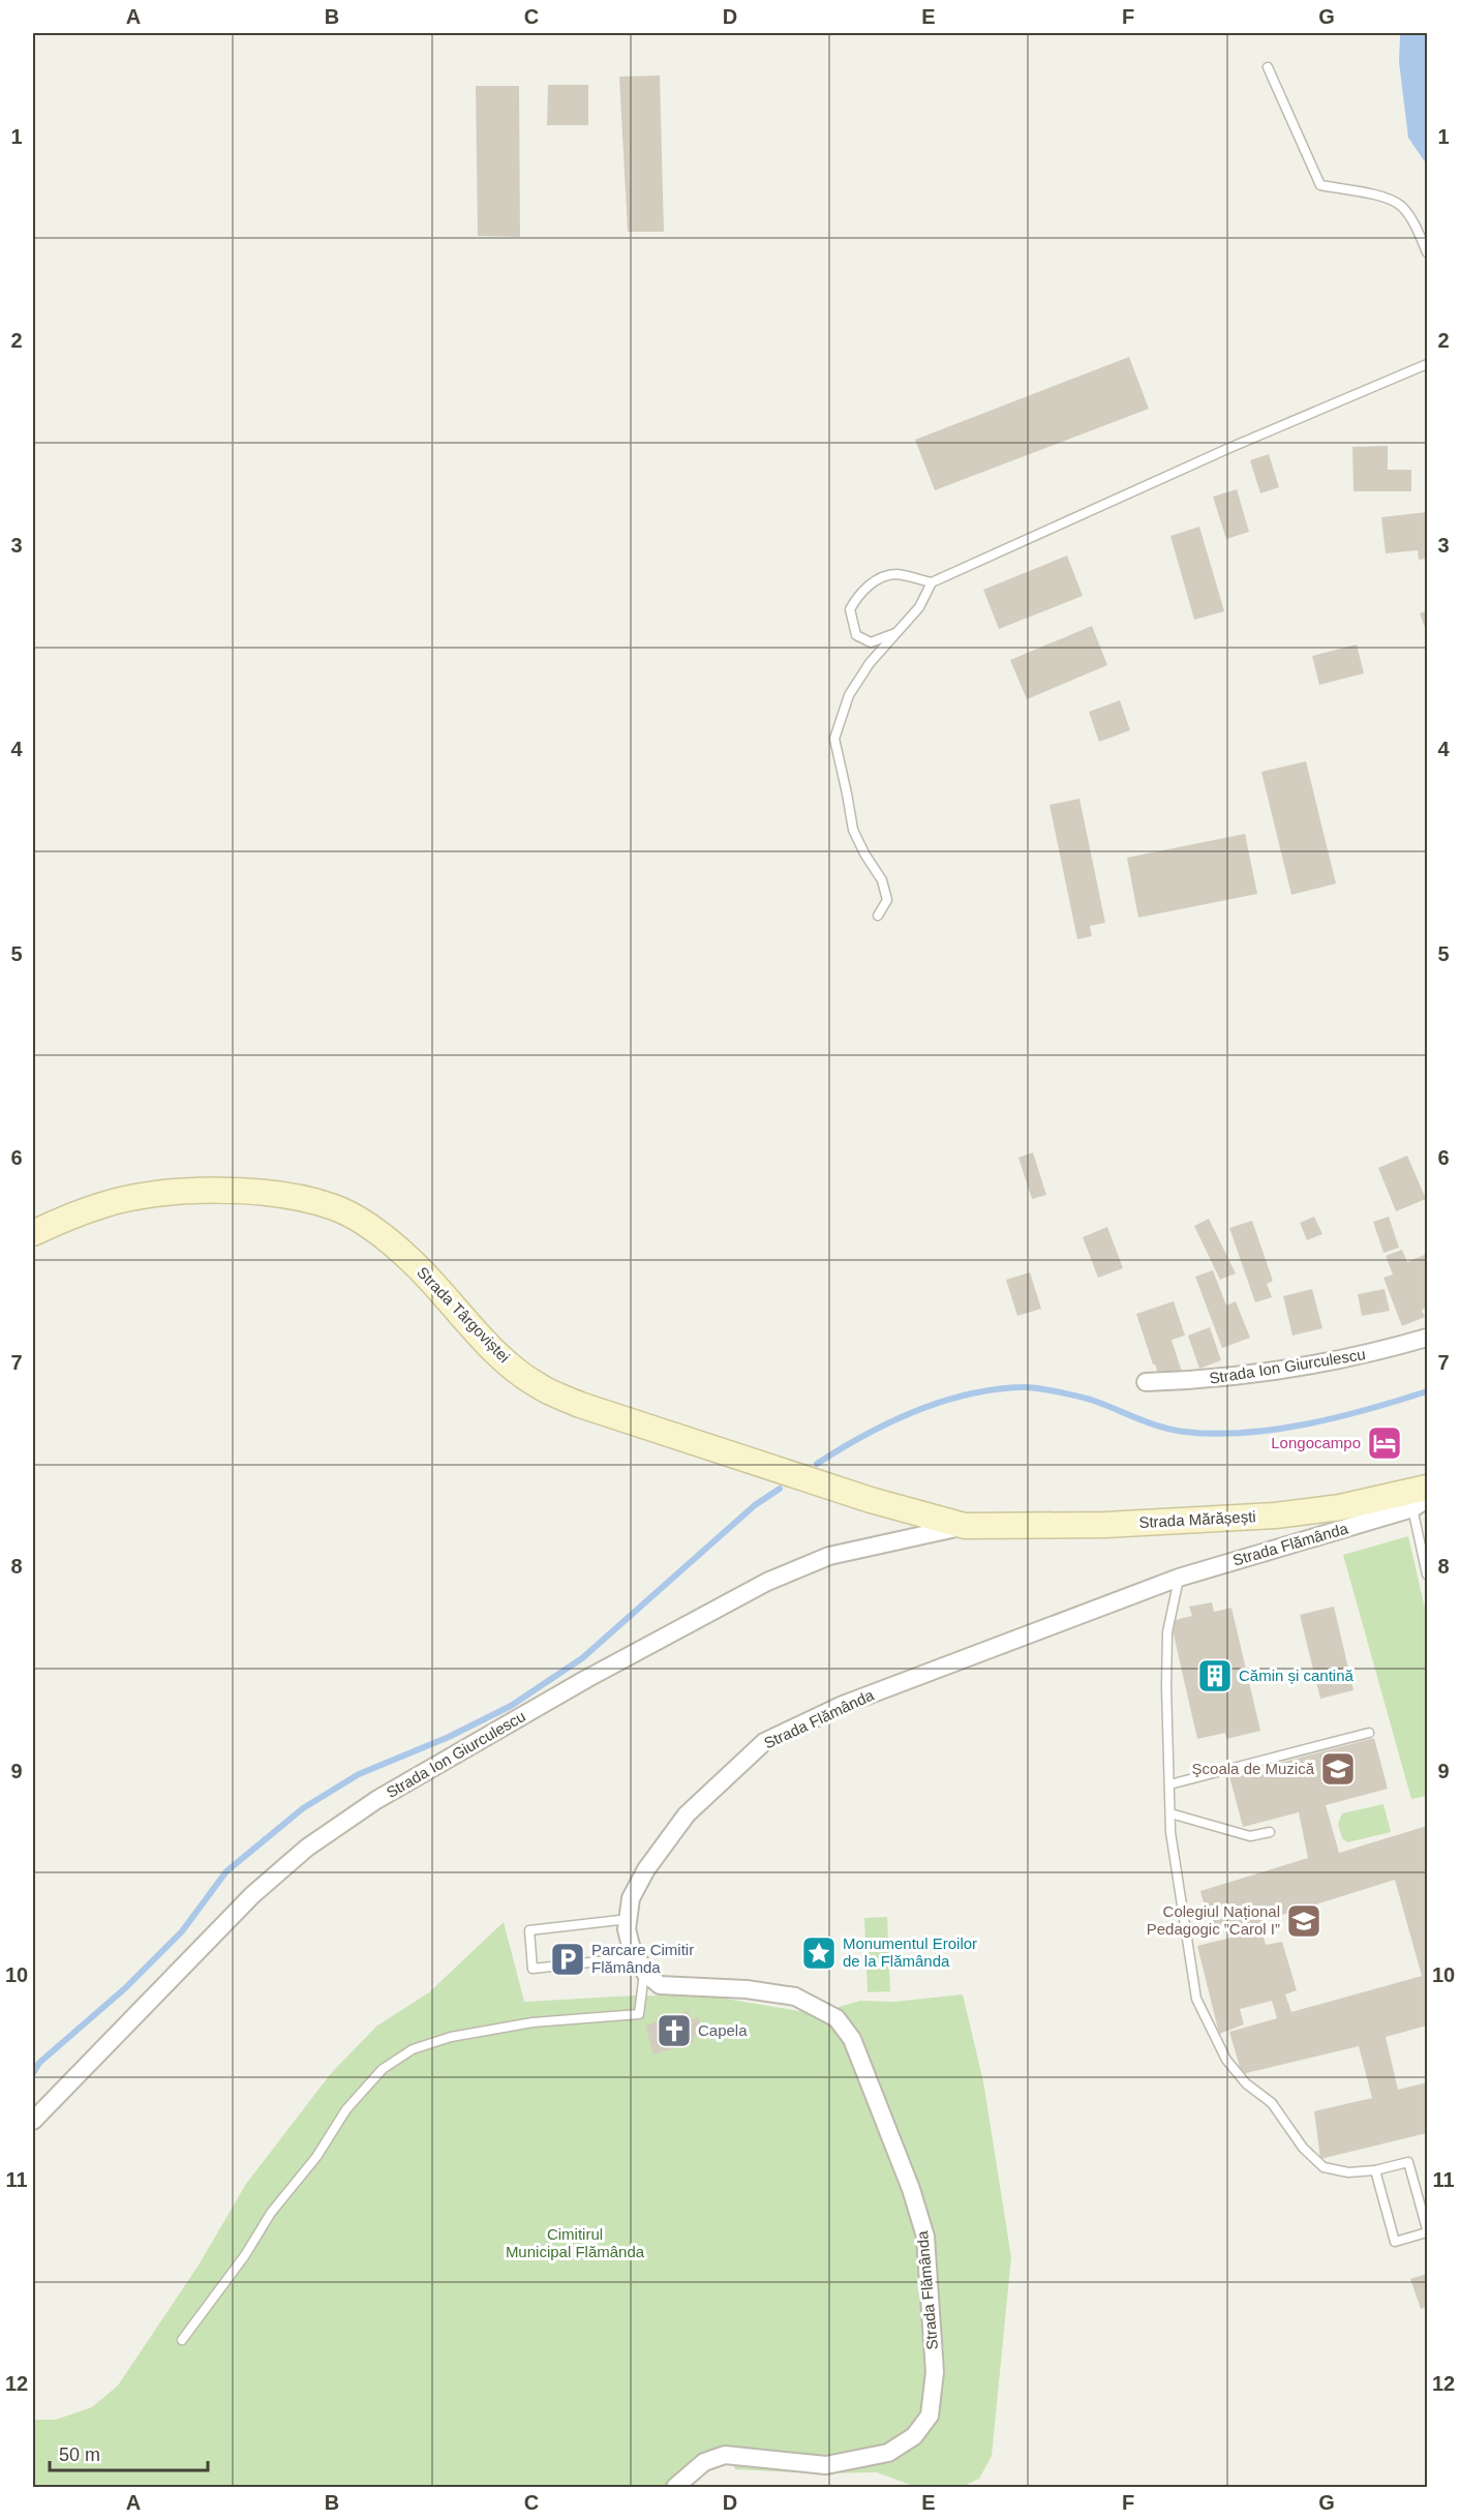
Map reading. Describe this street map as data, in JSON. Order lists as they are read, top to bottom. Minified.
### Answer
{"streets":{"main road":["Strada Târgoviștei","Strada Mărășești"],"street":["Strada Ion Giurculescu","Strada Flămânda"]},"crossings":[["Strada Târgoviștei","Strada Ion Giurculescu"],["Strada Târgoviștei","Strada Mărășești"],["Strada Ion Giurculescu","Strada Mărășești"]],"parks":["Cimitirul Municipal Flămânda"],"places":{"hotel":["Longocampo"],"building":["Cămin și cantină"],"school or university":["Şcoala de Muzică","Colegiul Național Pedagogic ”Carol I”"],"place":["Monumentul Eroilor de la Flămânda"],"parking":["Parcare Cimitir Flămânda"],"church":["Capela"]},"scale_bar":"50 m","grid":{"columns":["A","B","C","D","E","F","G"],"rows":["1","2","3","4","5","6","7","8","9","10","11","12"]}}
